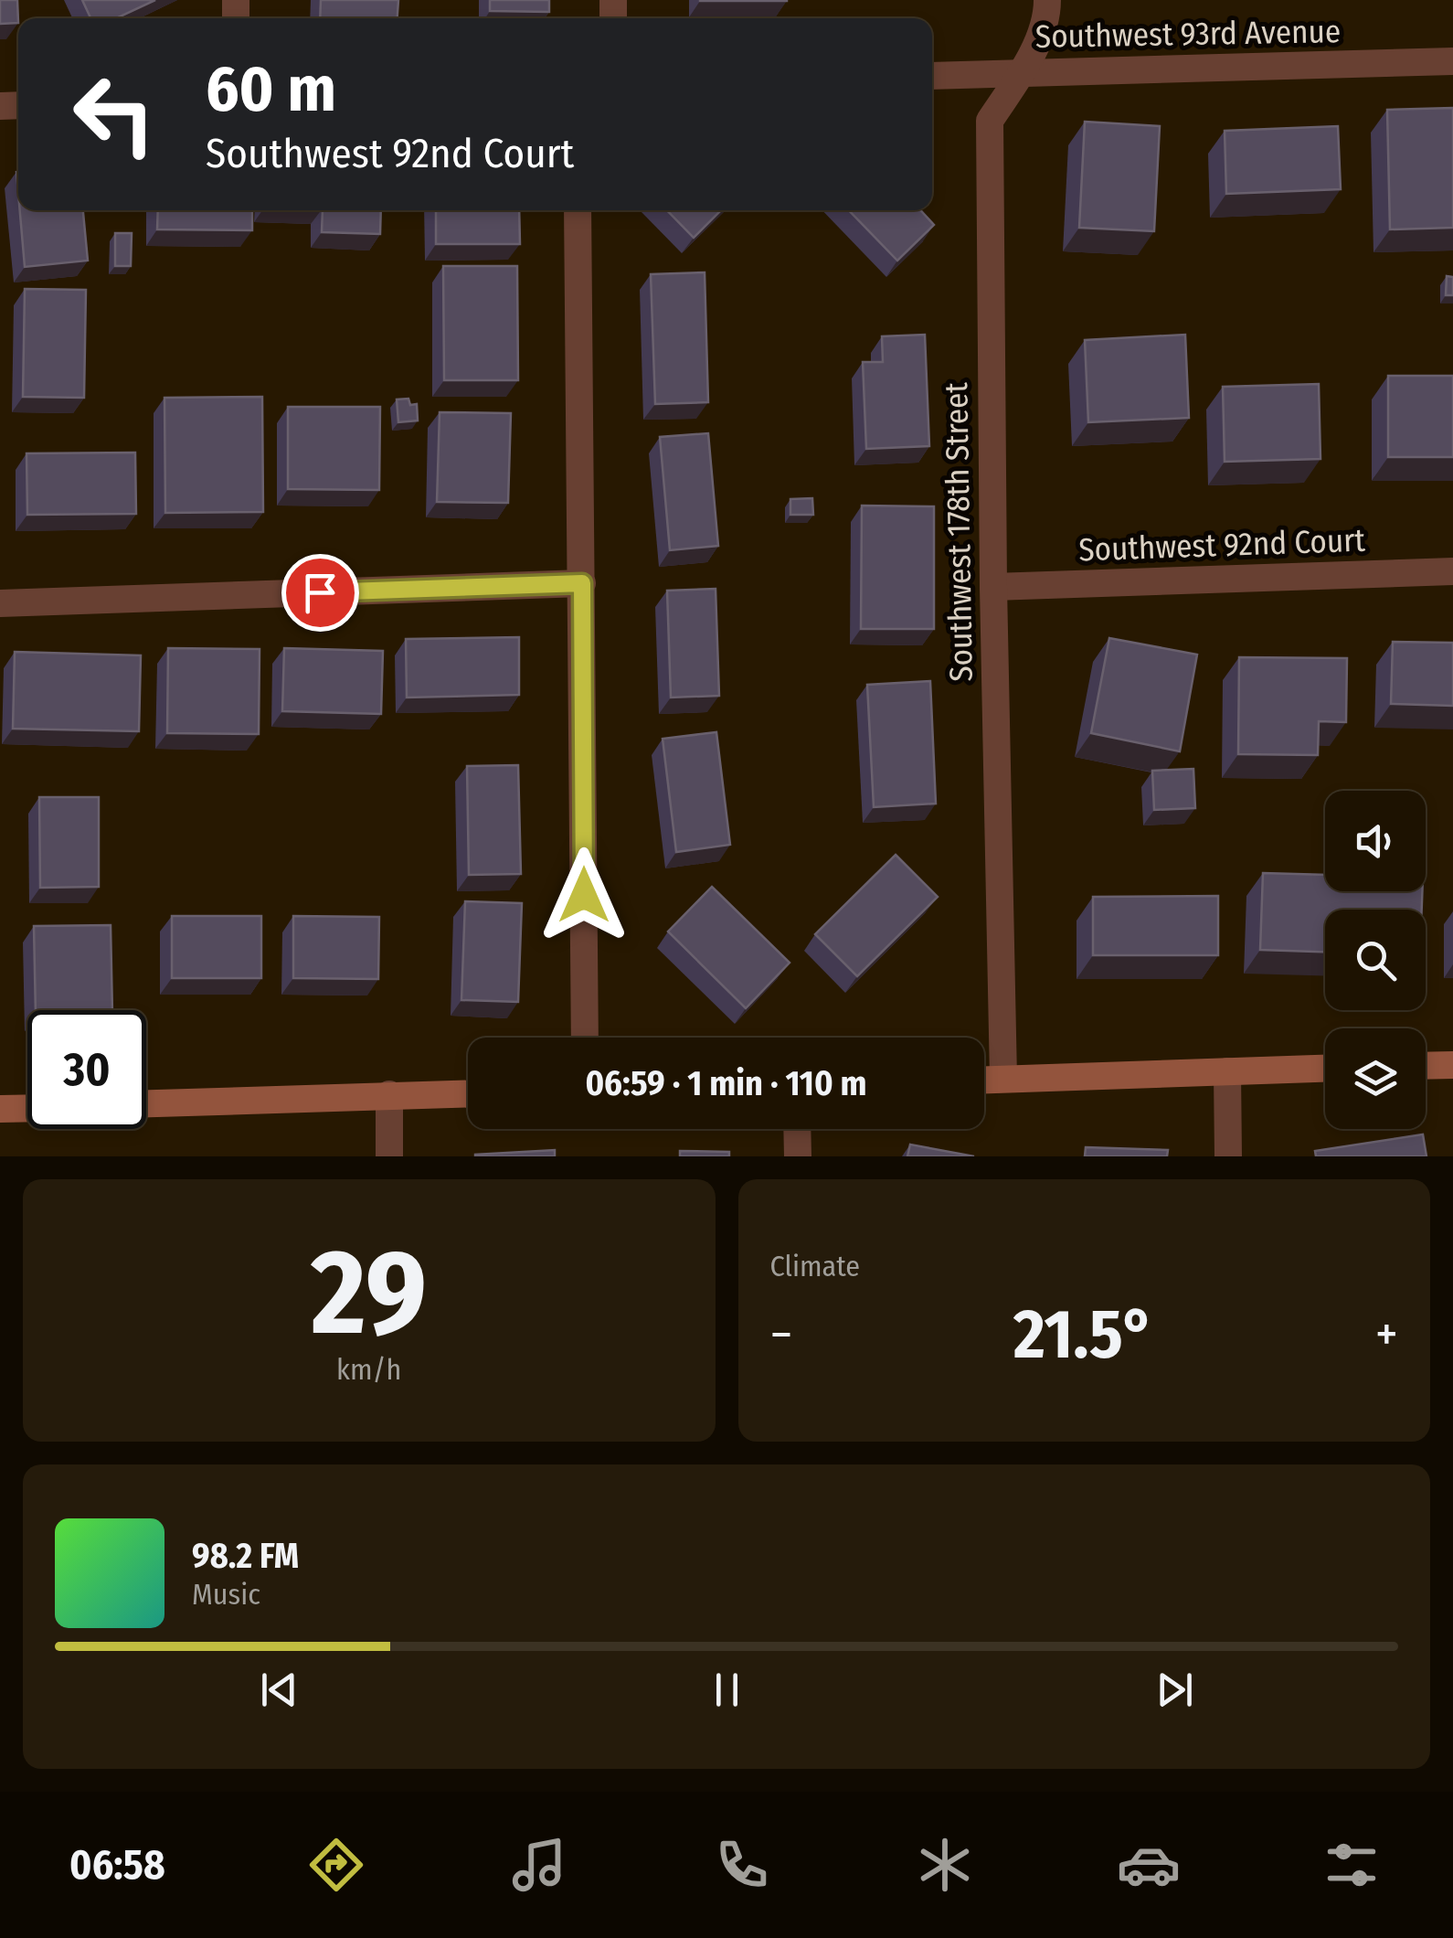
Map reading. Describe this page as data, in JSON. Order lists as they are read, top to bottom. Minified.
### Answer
{"streets":{"street":["Southwest 93rd Avenue","Southwest 178th Street","Southwest 92nd Court"]},"crossings":[["Southwest 93rd Avenue","Southwest 178th Street"],["Southwest 178th Street","Southwest 92nd Court"]],"page":{"turn":["60 m","Southwest 92nd Court"],"limit":"30","trip":"06:59 · 1 min · 110 m","tile":[["29","km/h"],"Climate"],"heat":["−","21.5°","+"],"song":["98.2 FM","Music"],"tabs":"06:58"}}
